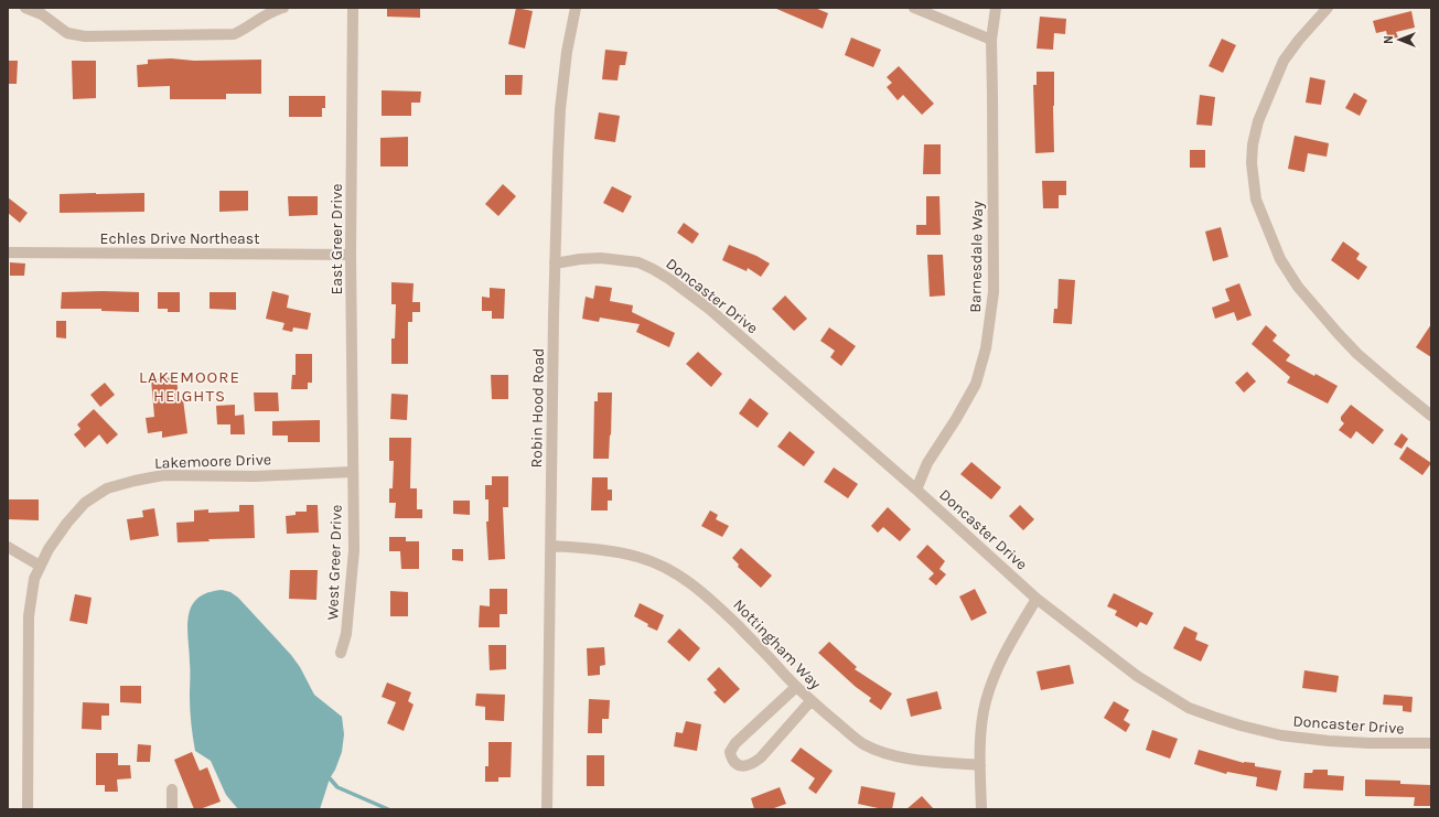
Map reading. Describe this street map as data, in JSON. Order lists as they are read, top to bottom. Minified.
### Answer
{"streets":{"street":["Echles Drive Northeast","East Greer Drive","Barnesdale Way","Doncaster Drive","Robin Hood Road","Lakemoore Drive","West Greer Drive","Nottingham Way"]},"crossings":[["Echles Drive Northeast","East Greer Drive"],["East Greer Drive","Lakemoore Drive"],["East Greer Drive","West Greer Drive"],["Barnesdale Way","Doncaster Drive"],["Doncaster Drive","Robin Hood Road"],["Robin Hood Road","Nottingham Way"],["Lakemoore Drive","West Greer Drive"]],"districts":["LAKEMOORE HEIGHTS"],"north":"left"}
